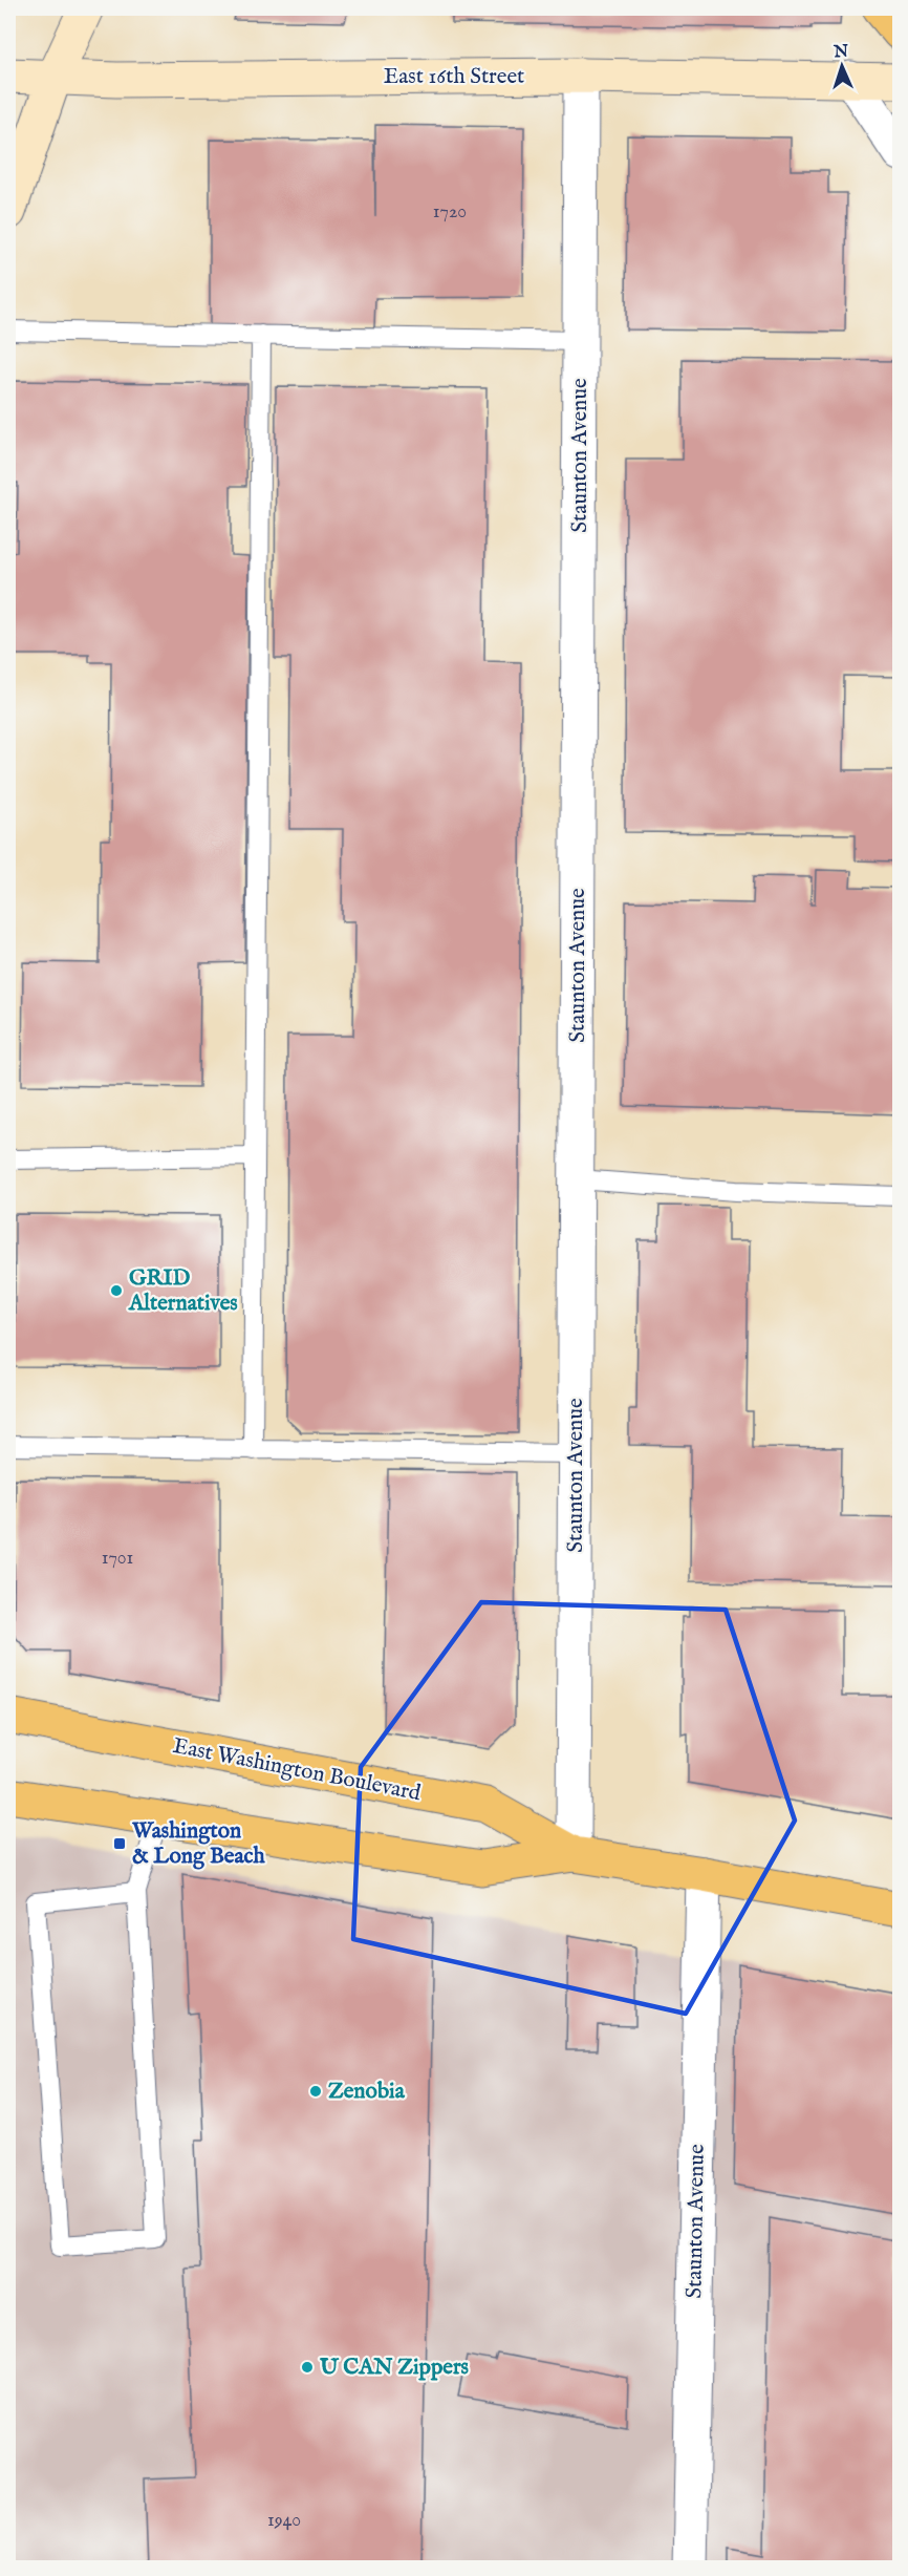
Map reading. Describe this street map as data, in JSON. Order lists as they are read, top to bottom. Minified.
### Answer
{"streets":{"main road":["East Washington Boulevard"],"street":["East 16th Street","Staunton Avenue"]},"crossings":[["East 16th Street","Staunton Avenue"],["Staunton Avenue","East Washington Boulevard"]],"places":{"other":["GRID Alternatives","Zenobia","U CAN Zippers"],"transit":["Washington & Long Beach"]},"house_numbers":["1720","1701","1940"],"north":"top"}
